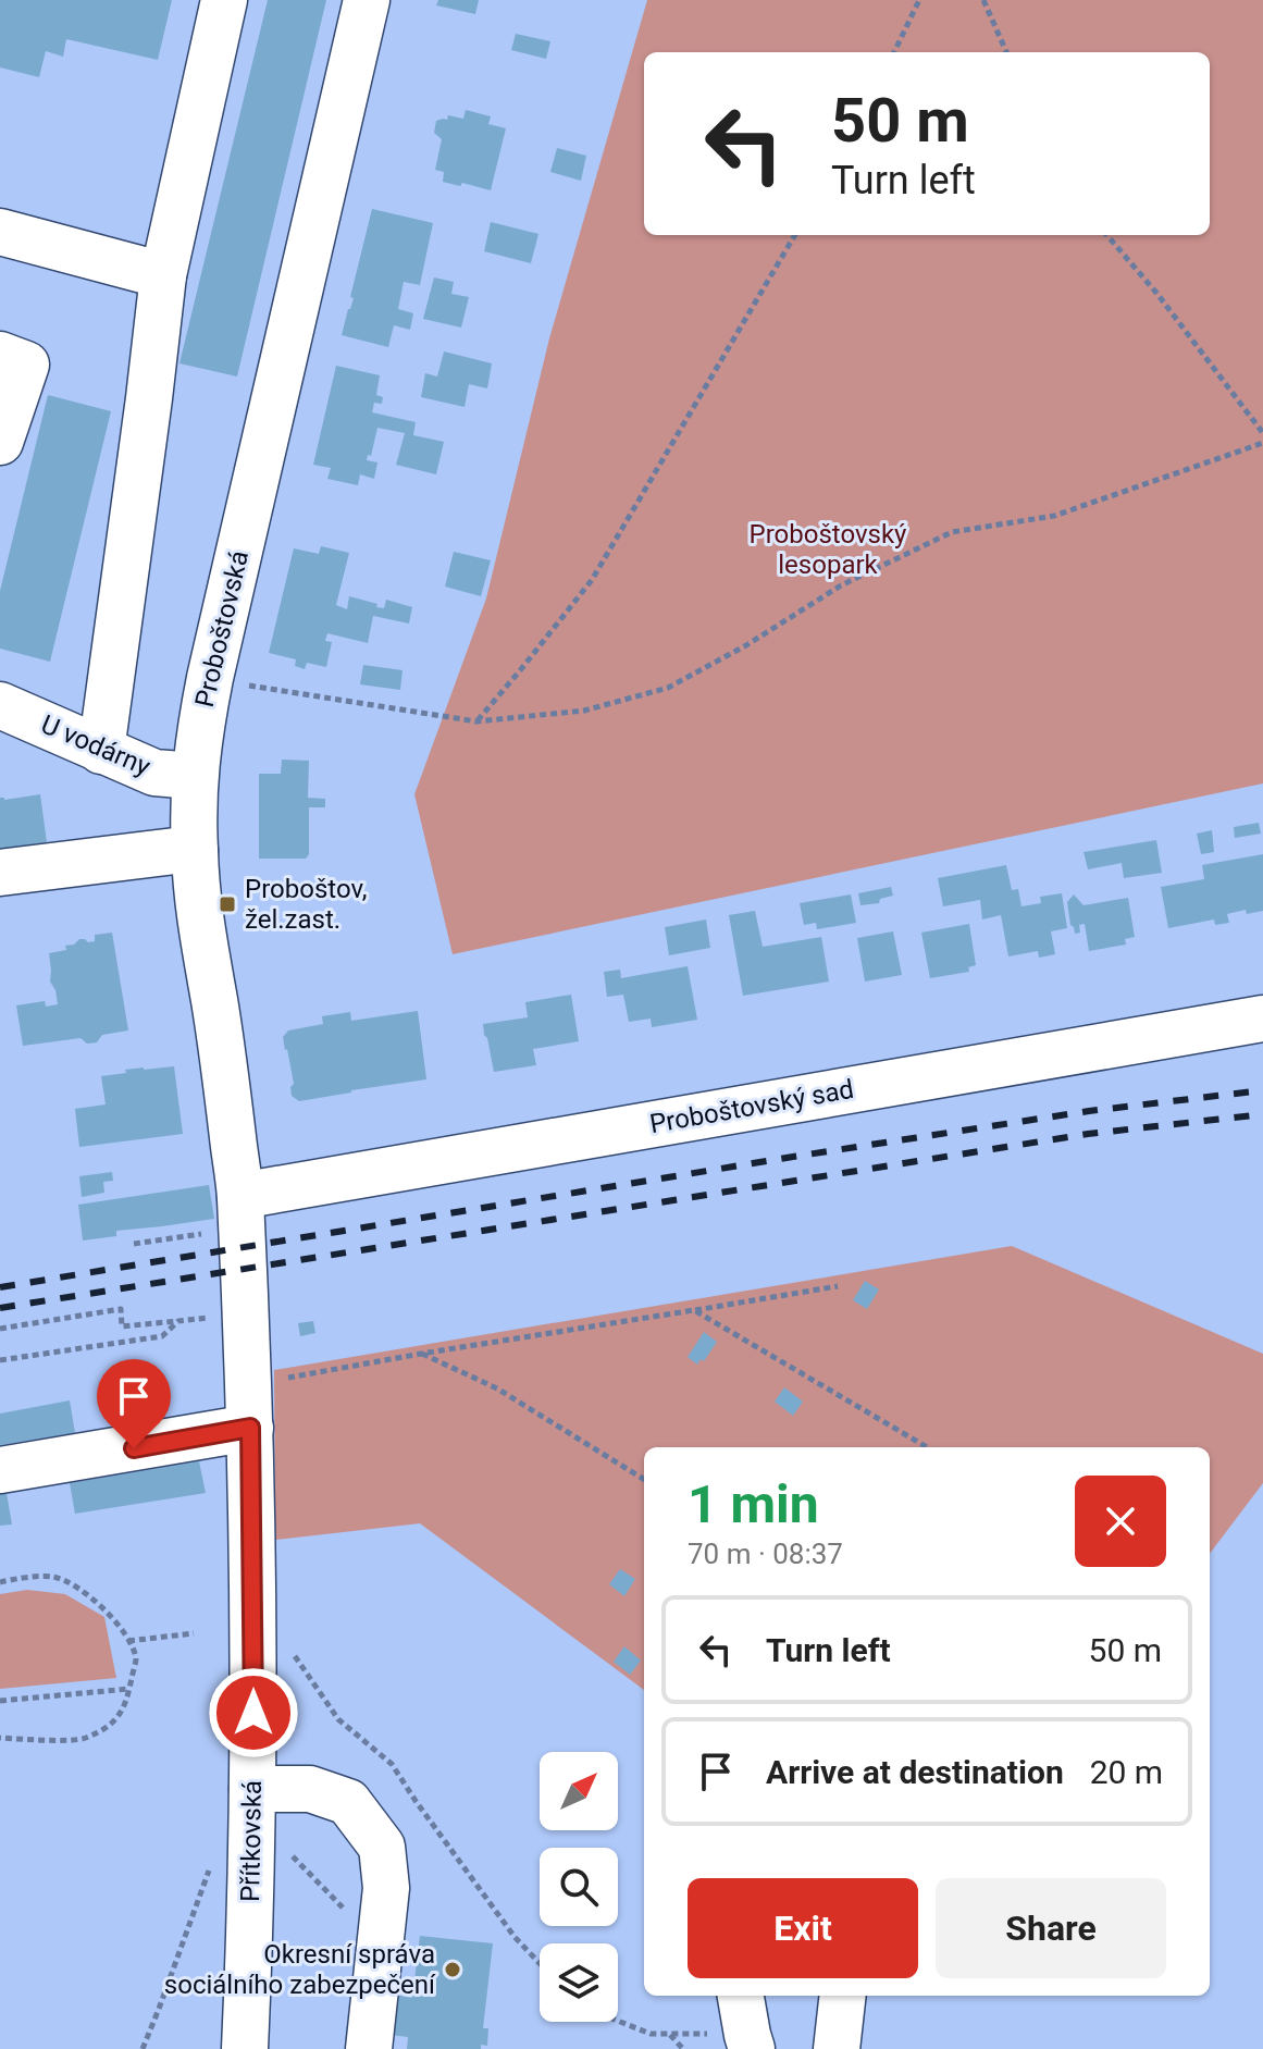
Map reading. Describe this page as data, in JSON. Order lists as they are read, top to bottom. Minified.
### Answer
{"streets":{"street":["Proboštovská","U vodárny","Proboštovský sad","Přítkovská"]},"crossings":[["Proboštovská","U vodárny"],["Proboštovská","Proboštovský sad"],["Proboštovská","Přítkovská"],["Proboštovský sad","Přítkovská"]],"parks":["Proboštovský lesopark"],"places":{"transit":["Proboštov, žel.zast."],"other":["Okresní správa sociálního zabezpečení"]},"north":"top right","page":{"turn":["50 m","Turn left"],"heading":["1 min","70 m · 08:37"],"list":[{"name":"Turn left","value":"50 m"},{"name":"Arrive at destination","value":"20 m"}],"buttons":["Exit","Share"]}}
